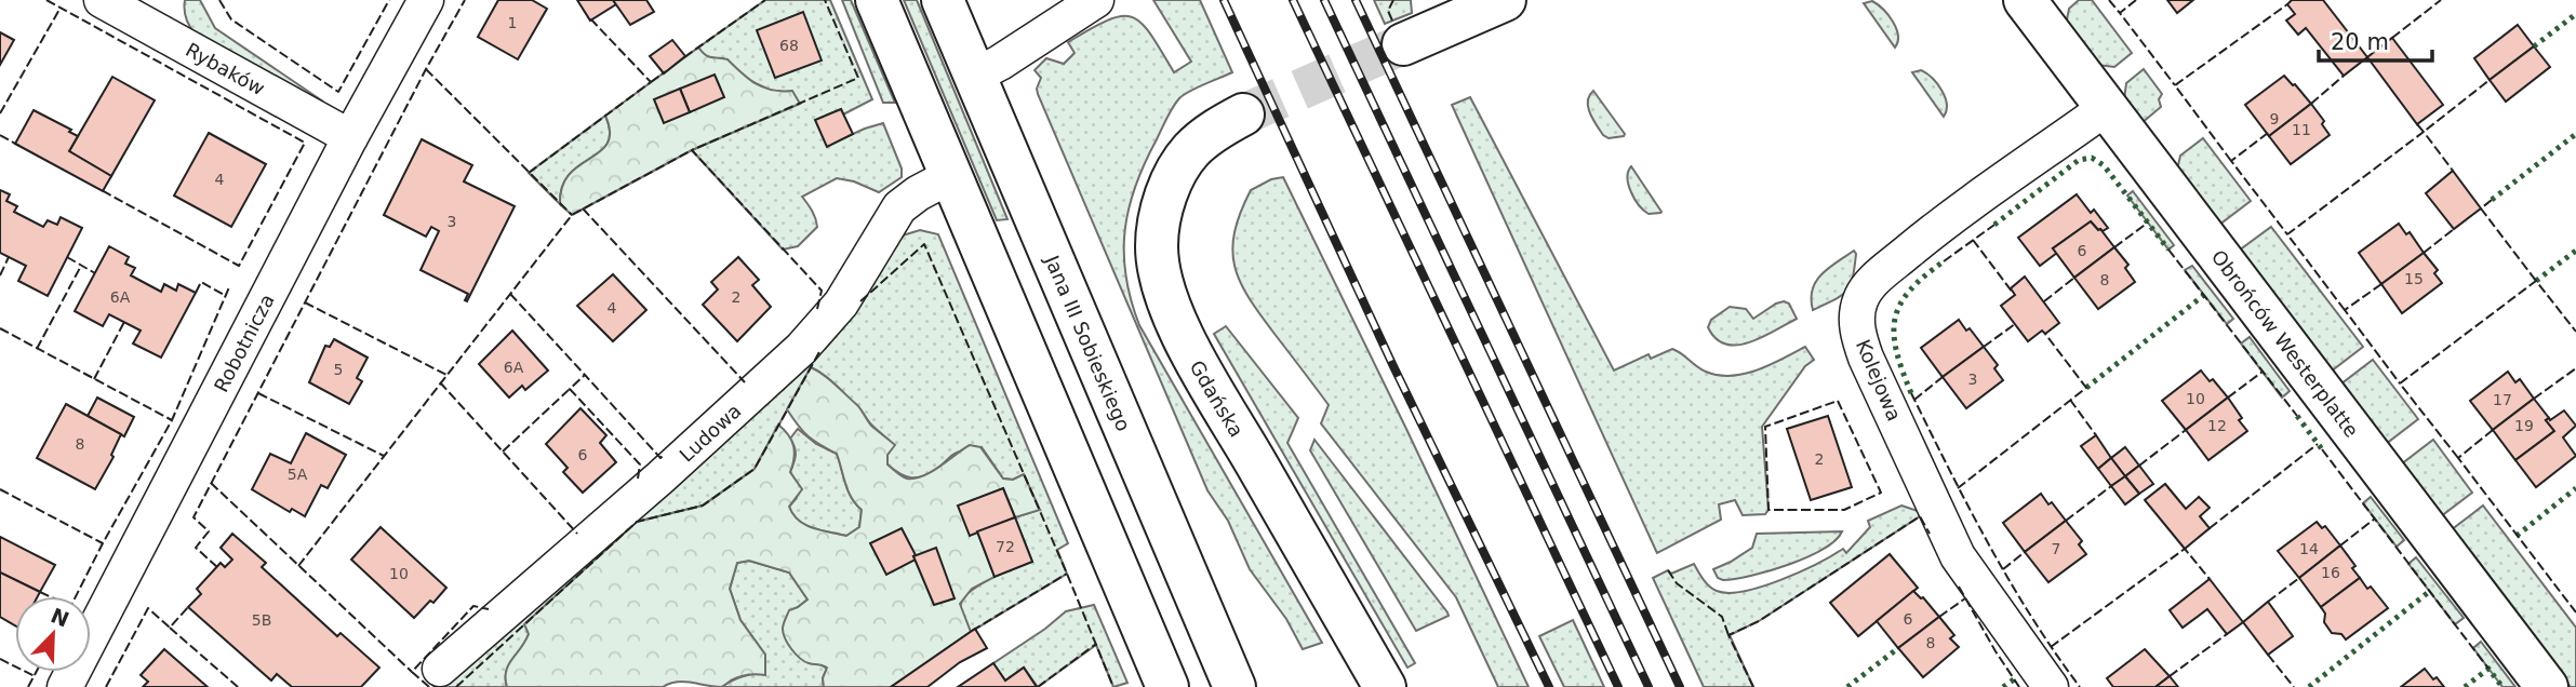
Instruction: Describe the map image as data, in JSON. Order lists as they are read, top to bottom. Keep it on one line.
{"streets":{"main road":["Jana III Sobieskiego","Obrońców Westerplatte","Gdańska"],"street":["Rybaków","Robotnicza","Kolejowa","Ludowa"]},"crossings":[["Rybaków","Robotnicza"],["Obrońców Westerplatte","Kolejowa"]],"house_numbers":["1","68","9","11","4","3","6","15","8","6A","2","4","6A","5","3","10","17","12","19","8","6","2","5A","72","7","14","16","10","6","5B","8"],"scale_bar":"20 m","north":"top right"}
